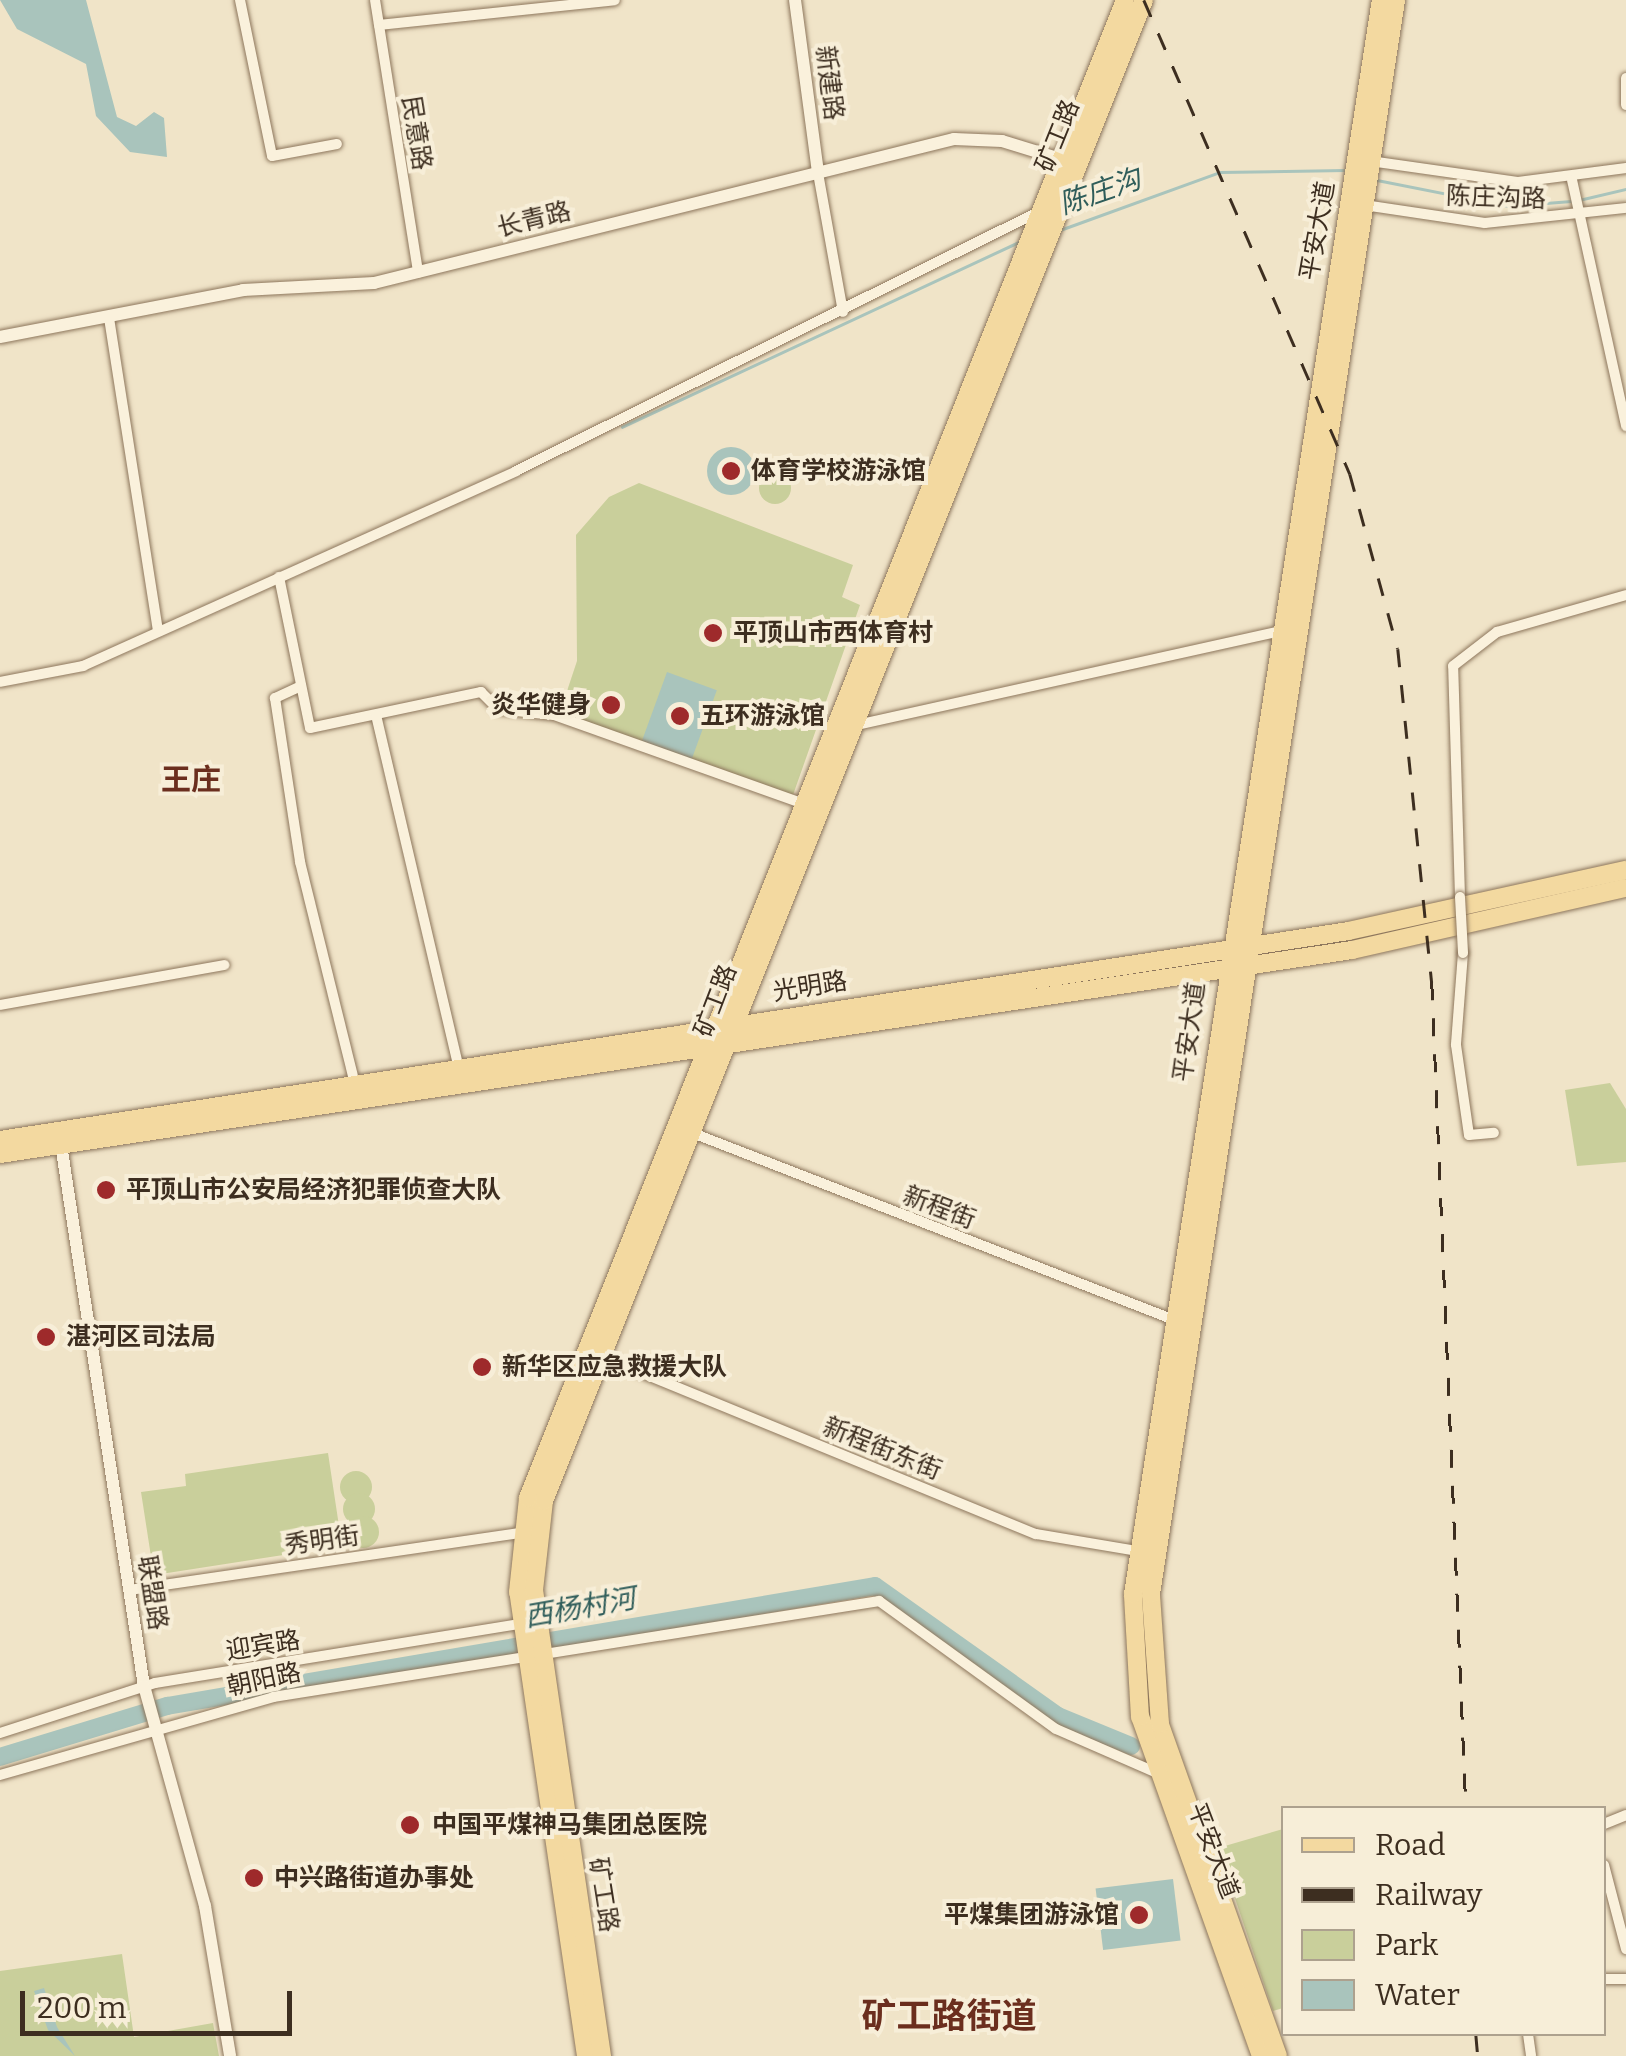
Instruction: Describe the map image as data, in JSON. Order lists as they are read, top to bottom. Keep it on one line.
{"streets":{"main road":["矿工路","平安大道","光明路"],"street":["新建路","民意路","陈庄沟路","长青路","新程街","新程街东街","秀明街","联盟路","迎宾路","朝阳路"]},"crossings":[["新建路","长青路"],["民意路","长青路"],["矿工路","长青路"],["矿工路","光明路"],["矿工路","新程街"],["矿工路","新程街东街"],["矿工路","秀明街"],["矿工路","迎宾路"],["矿工路","朝阳路"],["陈庄沟路","平安大道"],["平安大道","光明路"],["平安大道","新程街"],["平安大道","新程街东街"],["平安大道","朝阳路"],["光明路","联盟路"],["秀明街","联盟路"],["联盟路","迎宾路"],["联盟路","朝阳路"]],"districts":["王庄","矿工路街道"],"water":["陈庄沟","西杨村河"],"places":["体育学校游泳馆","平顶山市西体育村","炎华健身","五环游泳馆","平顶山市公安局经济犯罪侦查大队","湛河区司法局","新华区应急救援大队","中国平煤神马集团总医院","中兴路街道办事处","平煤集团游泳馆"],"legend":["Road","Railway","Park","Water"],"scale_bar":"200 m"}
